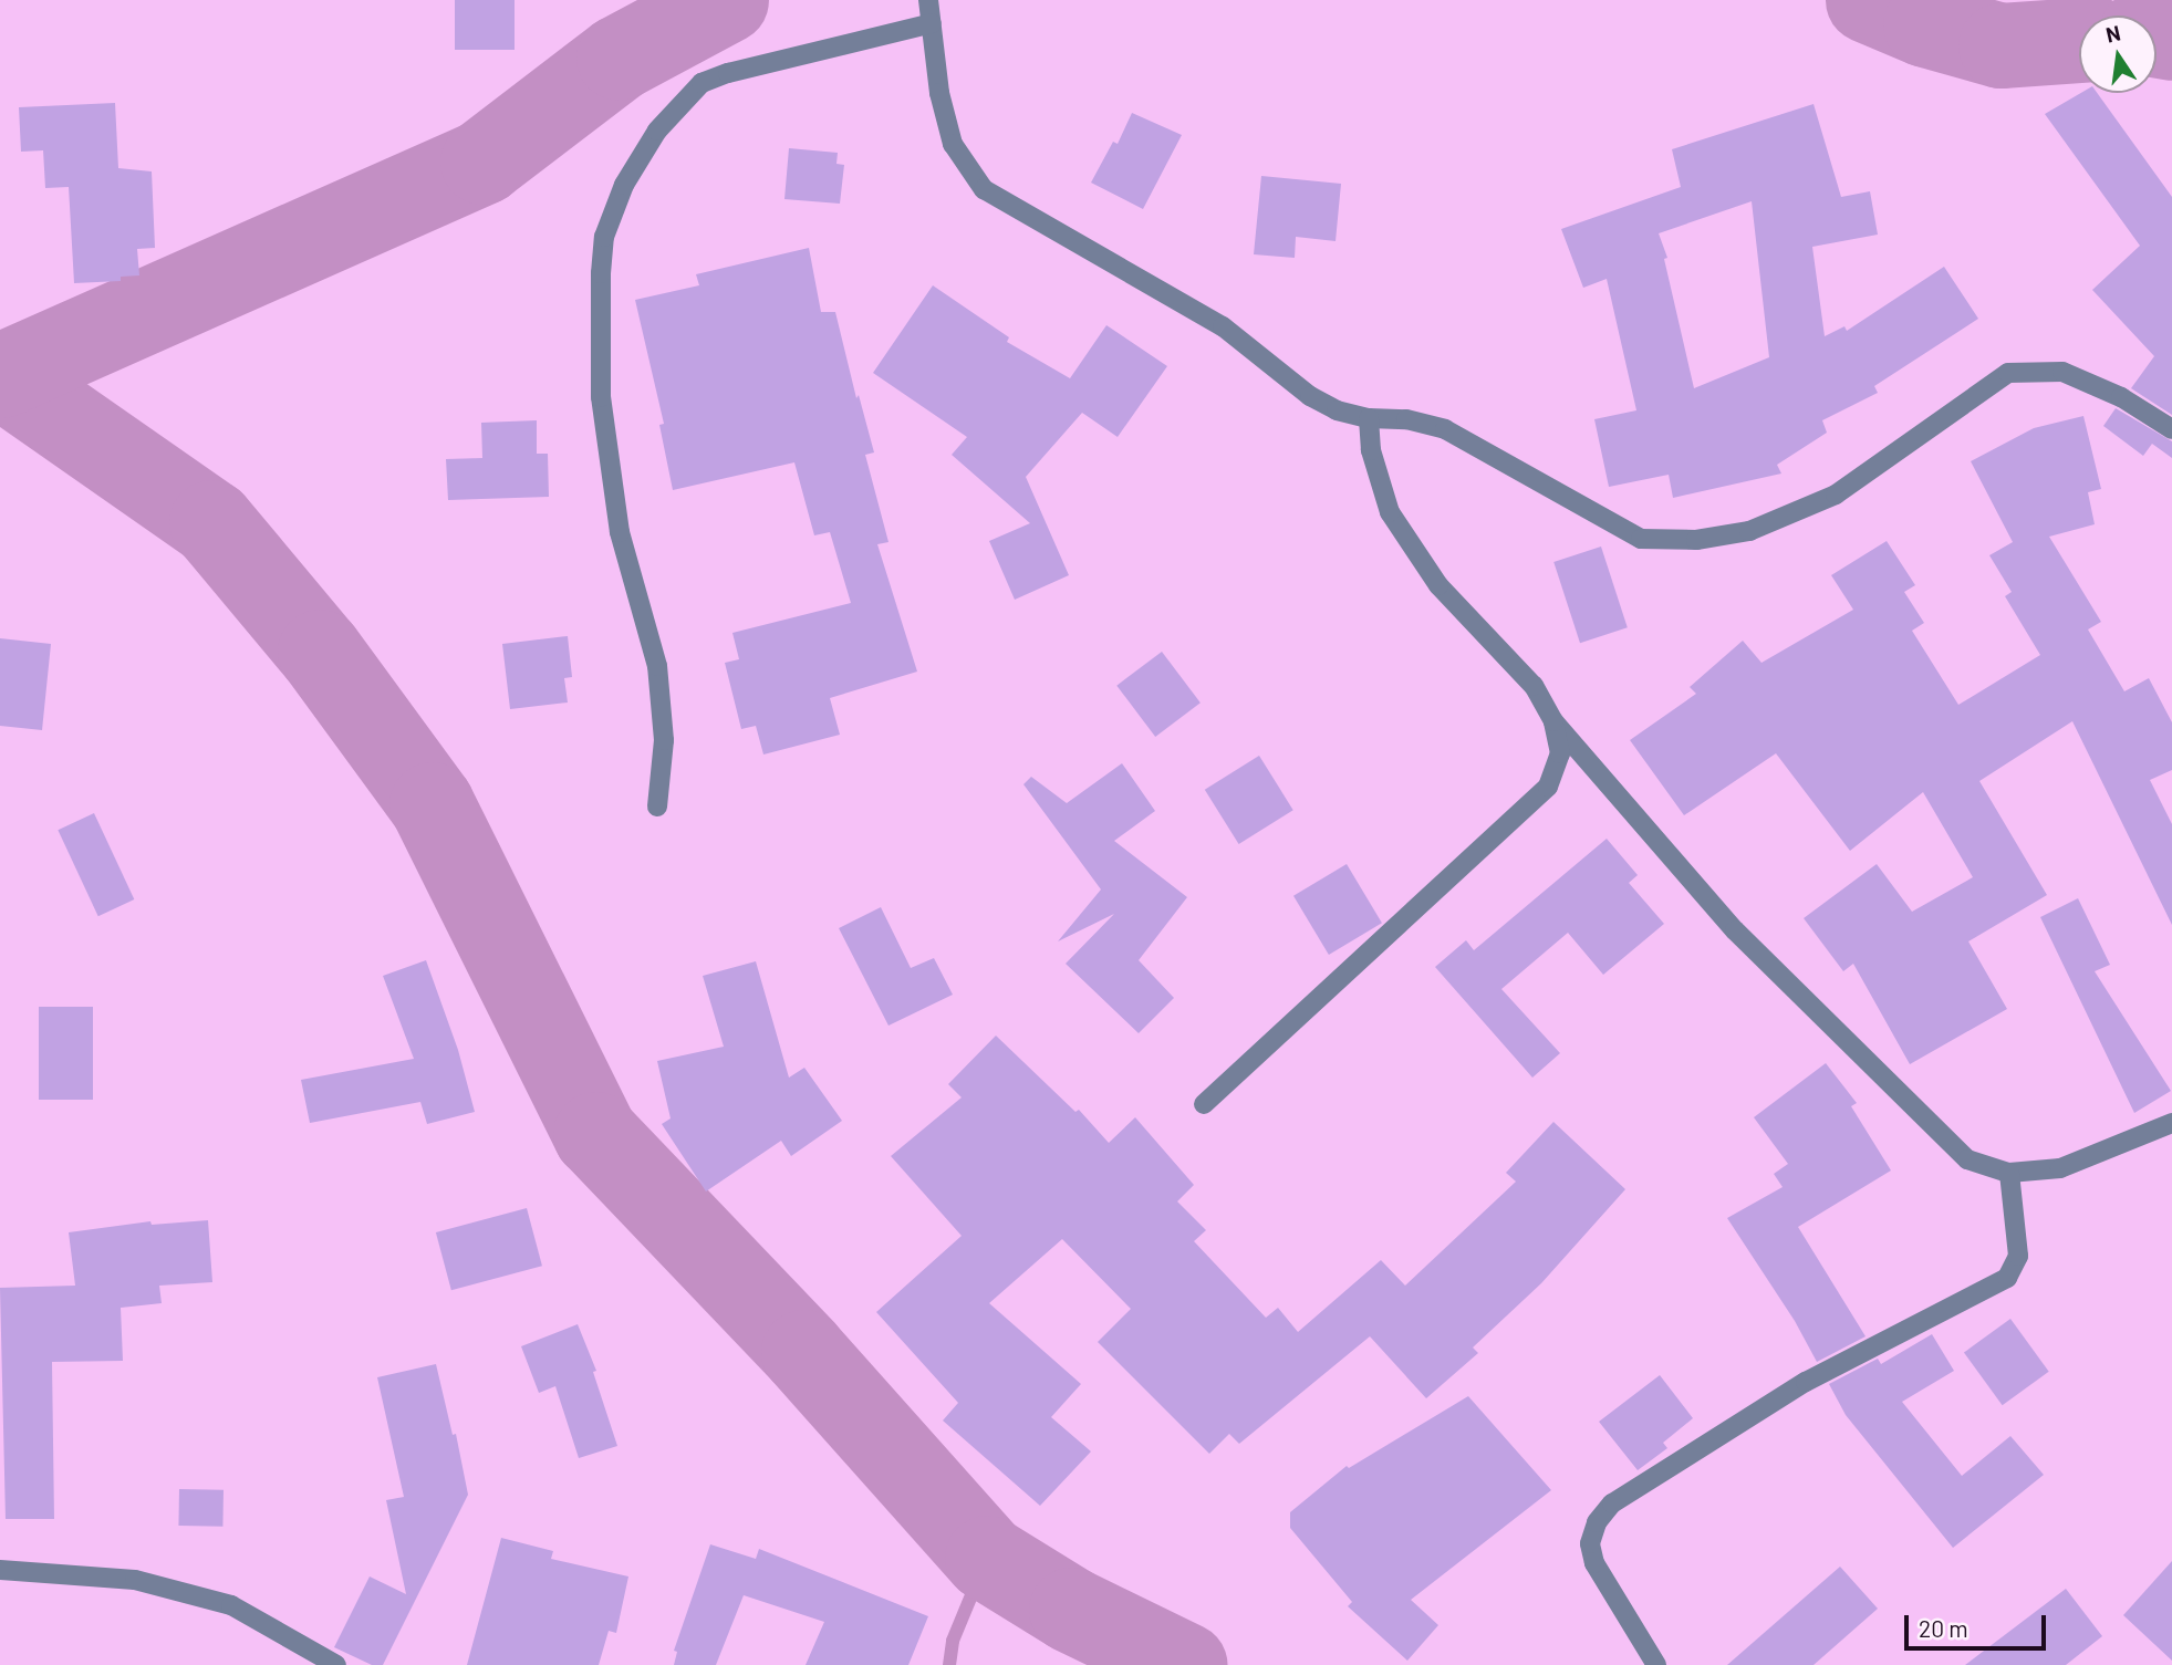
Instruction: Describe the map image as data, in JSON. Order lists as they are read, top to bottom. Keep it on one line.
{"scale_bar":"20 m","north":"top"}
